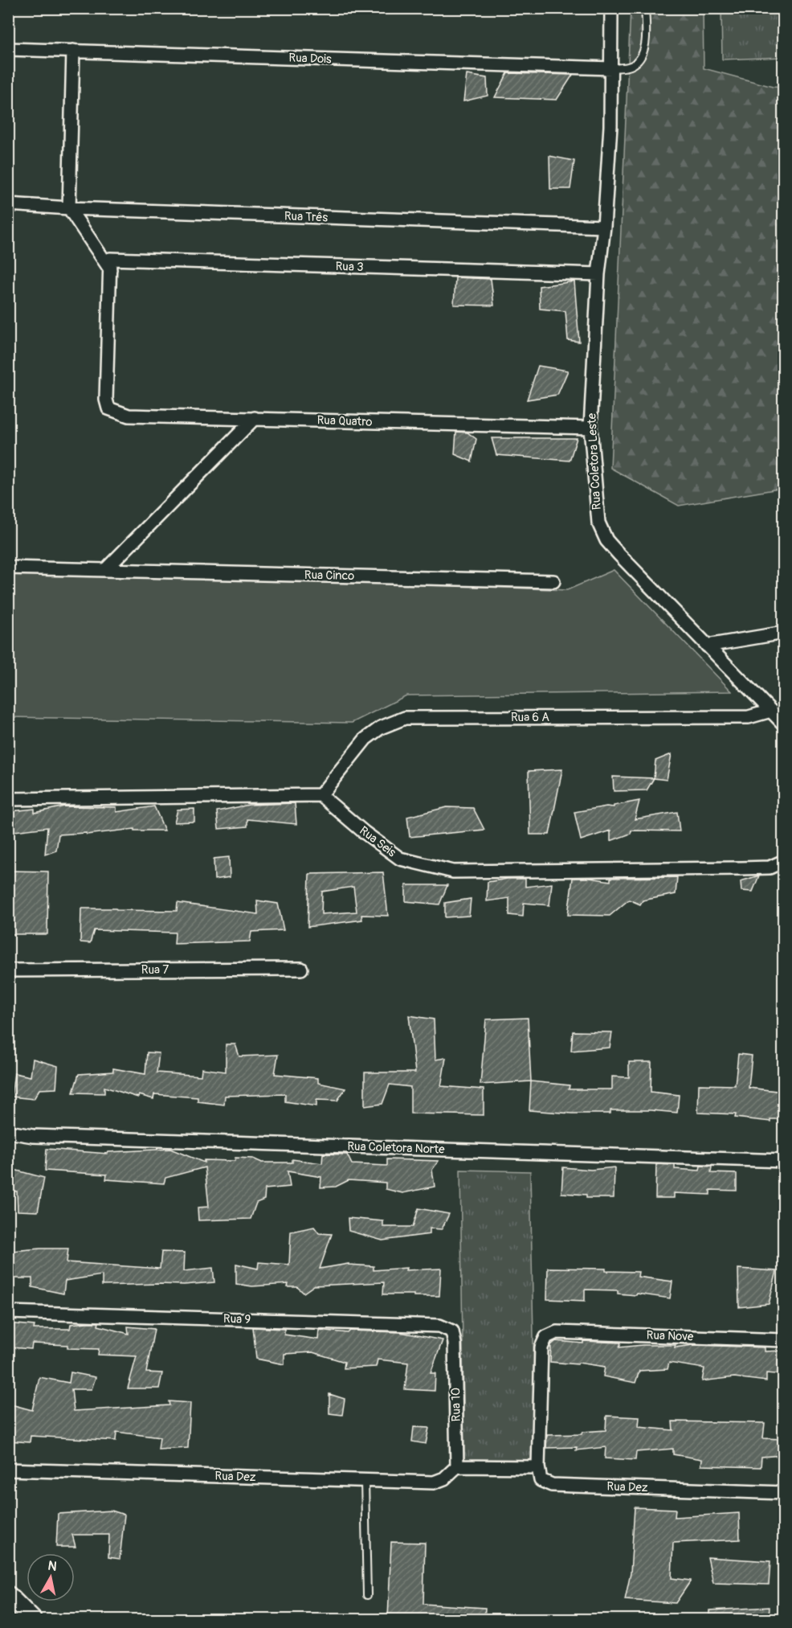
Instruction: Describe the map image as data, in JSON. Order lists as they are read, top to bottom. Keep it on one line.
{"streets":{"street":["Rua Dois","Rua Três","Rua 3","Rua Quatro","Rua Coletora Leste","Rua Cinco","Rua 6 A","Rua Seis","Rua 7","Rua Coletora Norte","Rua 9","Rua Nove","Rua 10","Rua Dez"]},"crossings":[["Rua Dois","Rua Coletora Leste"],["Rua Três","Rua Coletora Leste"],["Rua 3","Rua Quatro"],["Rua 3","Rua Coletora Leste"],["Rua Quatro","Rua Coletora Leste"],["Rua Coletora Leste","Rua 6 A"],["Rua 6 A","Rua Seis"],["Rua 9","Rua 10"],["Rua Nove","Rua Dez"],["Rua 10","Rua Dez"]],"north":"top"}
